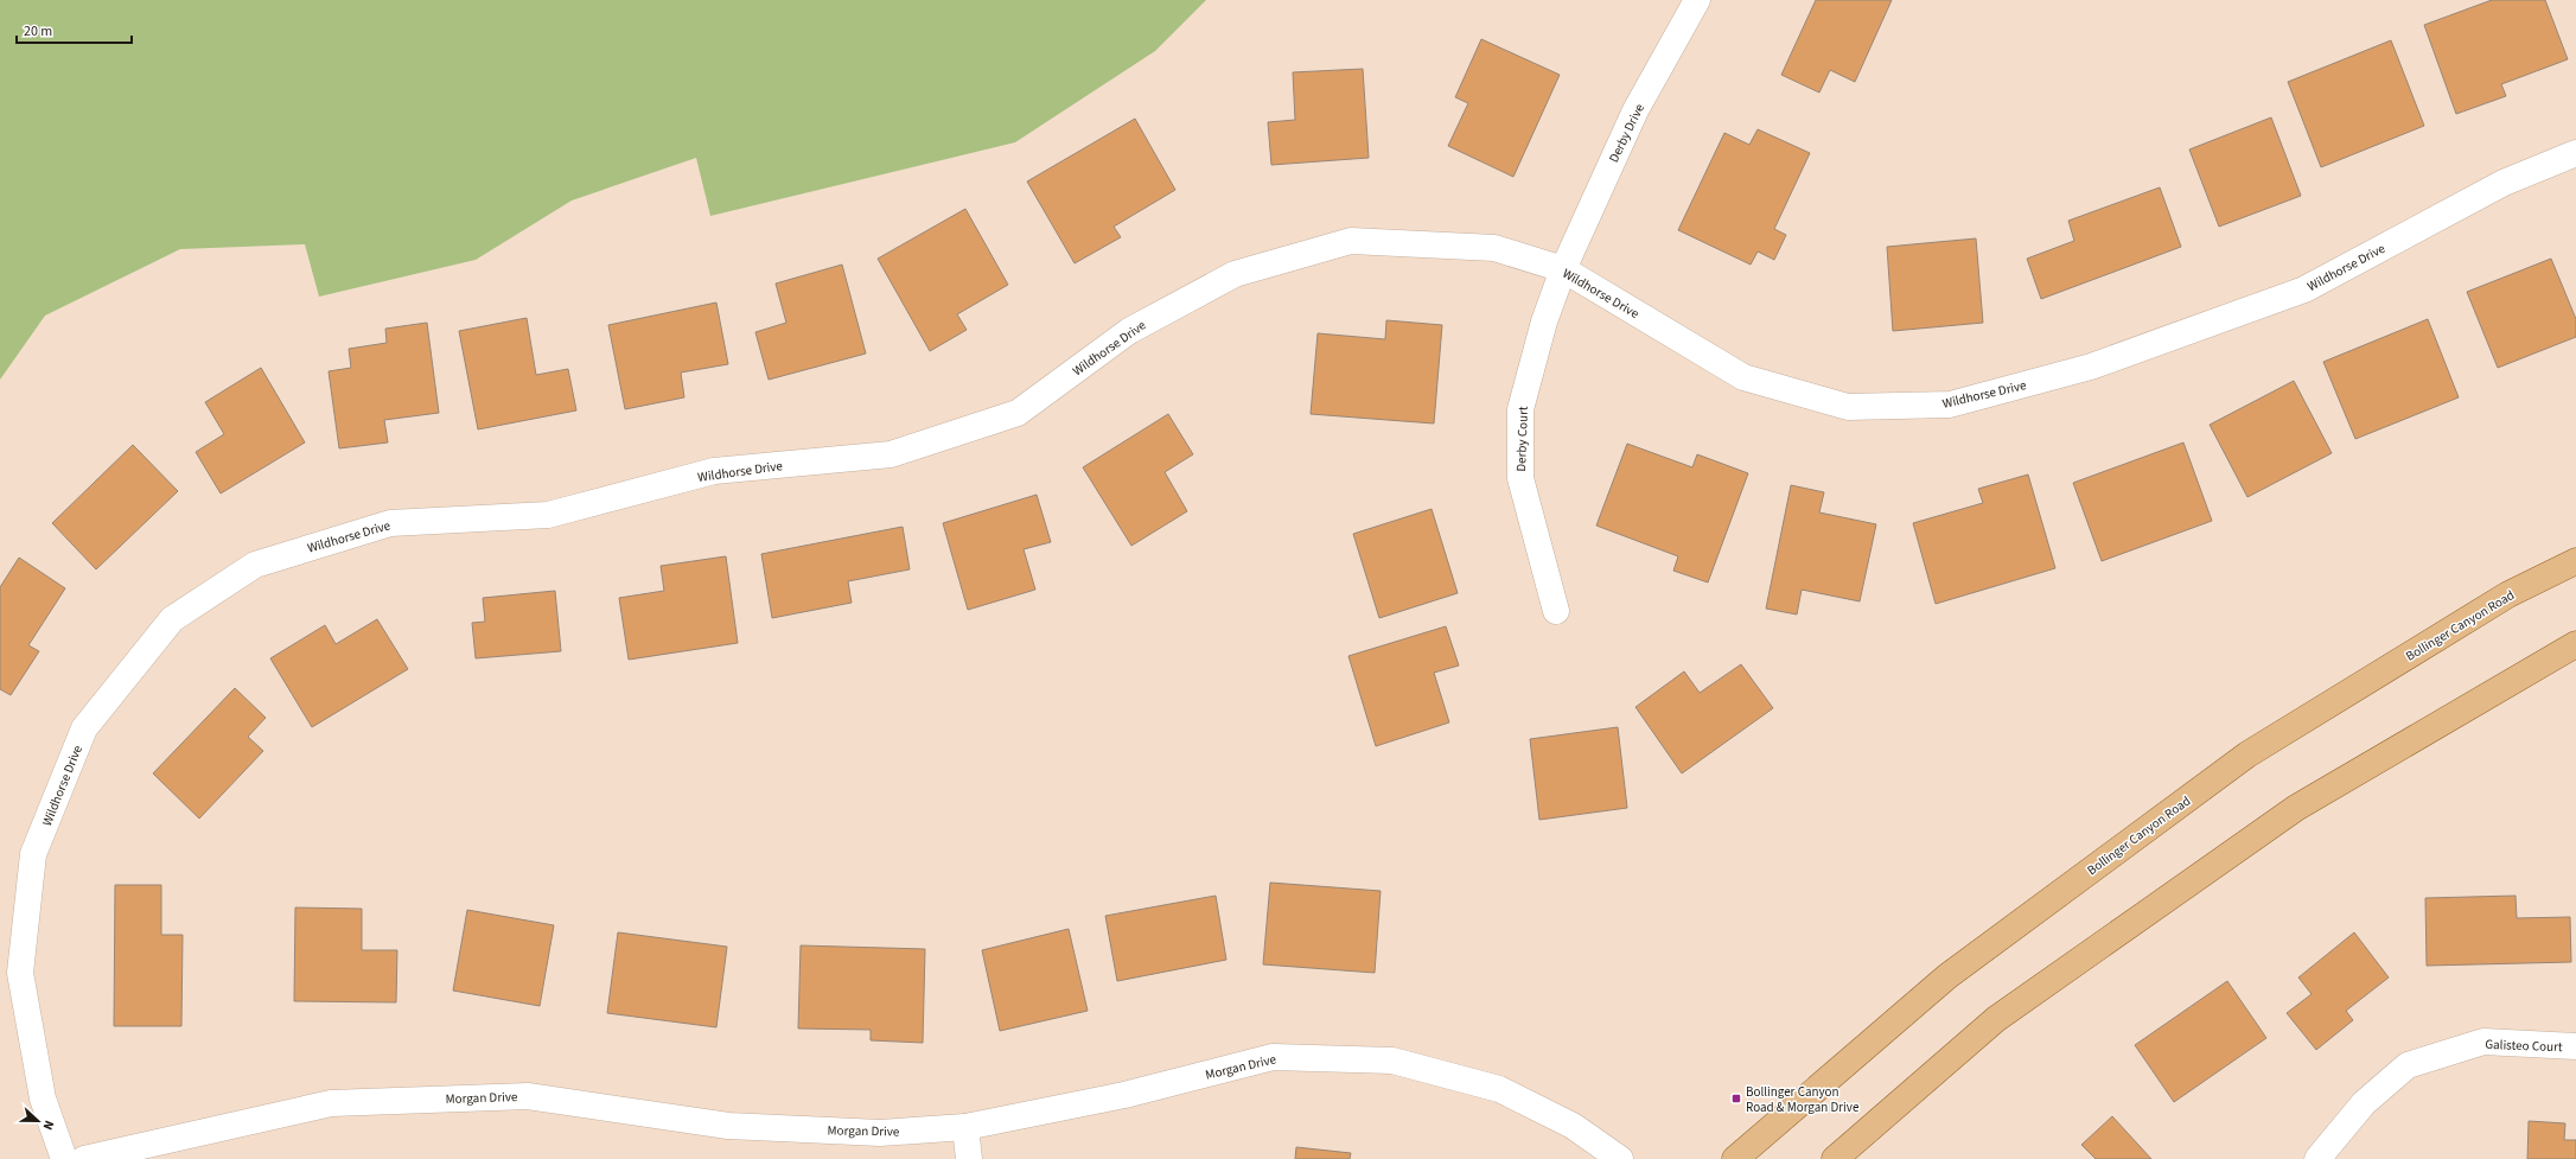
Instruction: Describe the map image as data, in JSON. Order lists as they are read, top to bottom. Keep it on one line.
{"streets":{"main road":["Bollinger Canyon Road"],"street":["Derby Drive","Wildhorse Drive","Derby Court","Galisteo Court","Morgan Drive"]},"crossings":[["Derby Drive","Wildhorse Drive"],["Derby Drive","Derby Court"],["Wildhorse Drive","Derby Court"]],"places":{"transit":["Bollinger Canyon Road & Morgan Drive"]},"scale_bar":"20 m","north":"right"}
